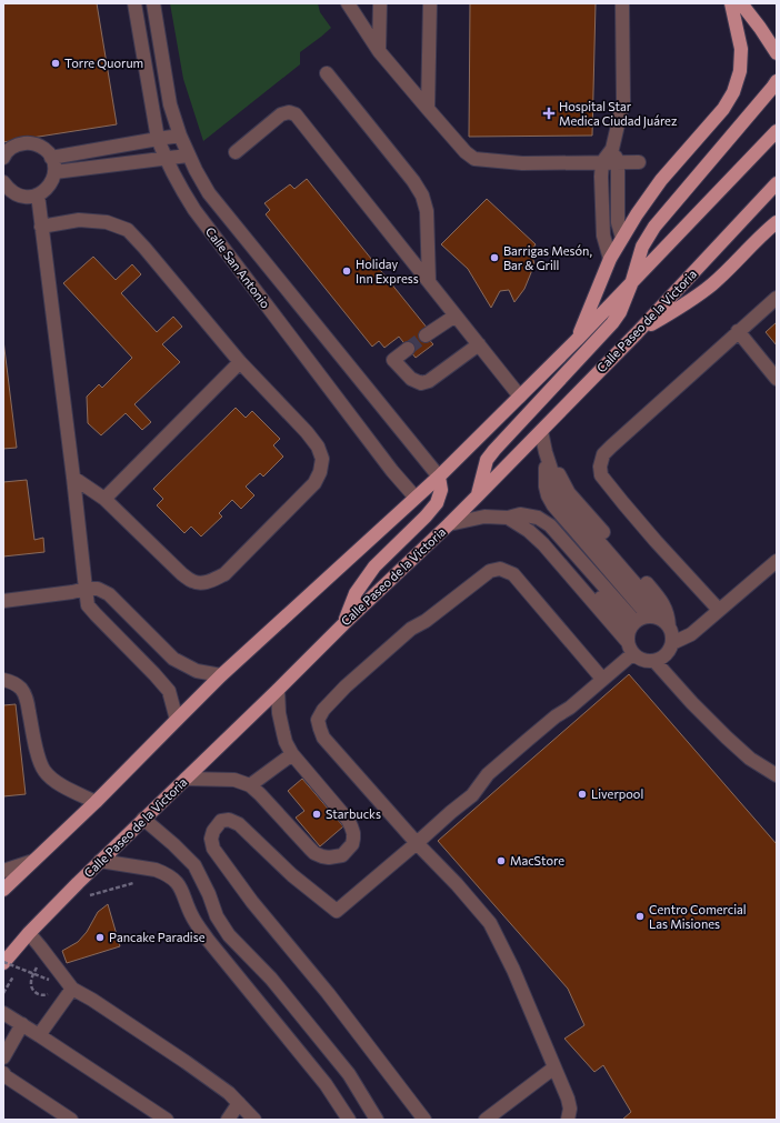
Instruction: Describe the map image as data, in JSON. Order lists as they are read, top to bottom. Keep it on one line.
{"streets":{"main road":["Calle Paseo de la Victoria"],"street":["Calle San Antonio"]},"places":{"other":["Torre Quorum","Barrigas Mesón, Bar & Grill","Holiday Inn Express","Liverpool","Starbucks","MacStore","Centro Comercial Las Misiones","Pancake Paradise"],"health":["Hospital Star Medica Ciudad Juárez"]}}
